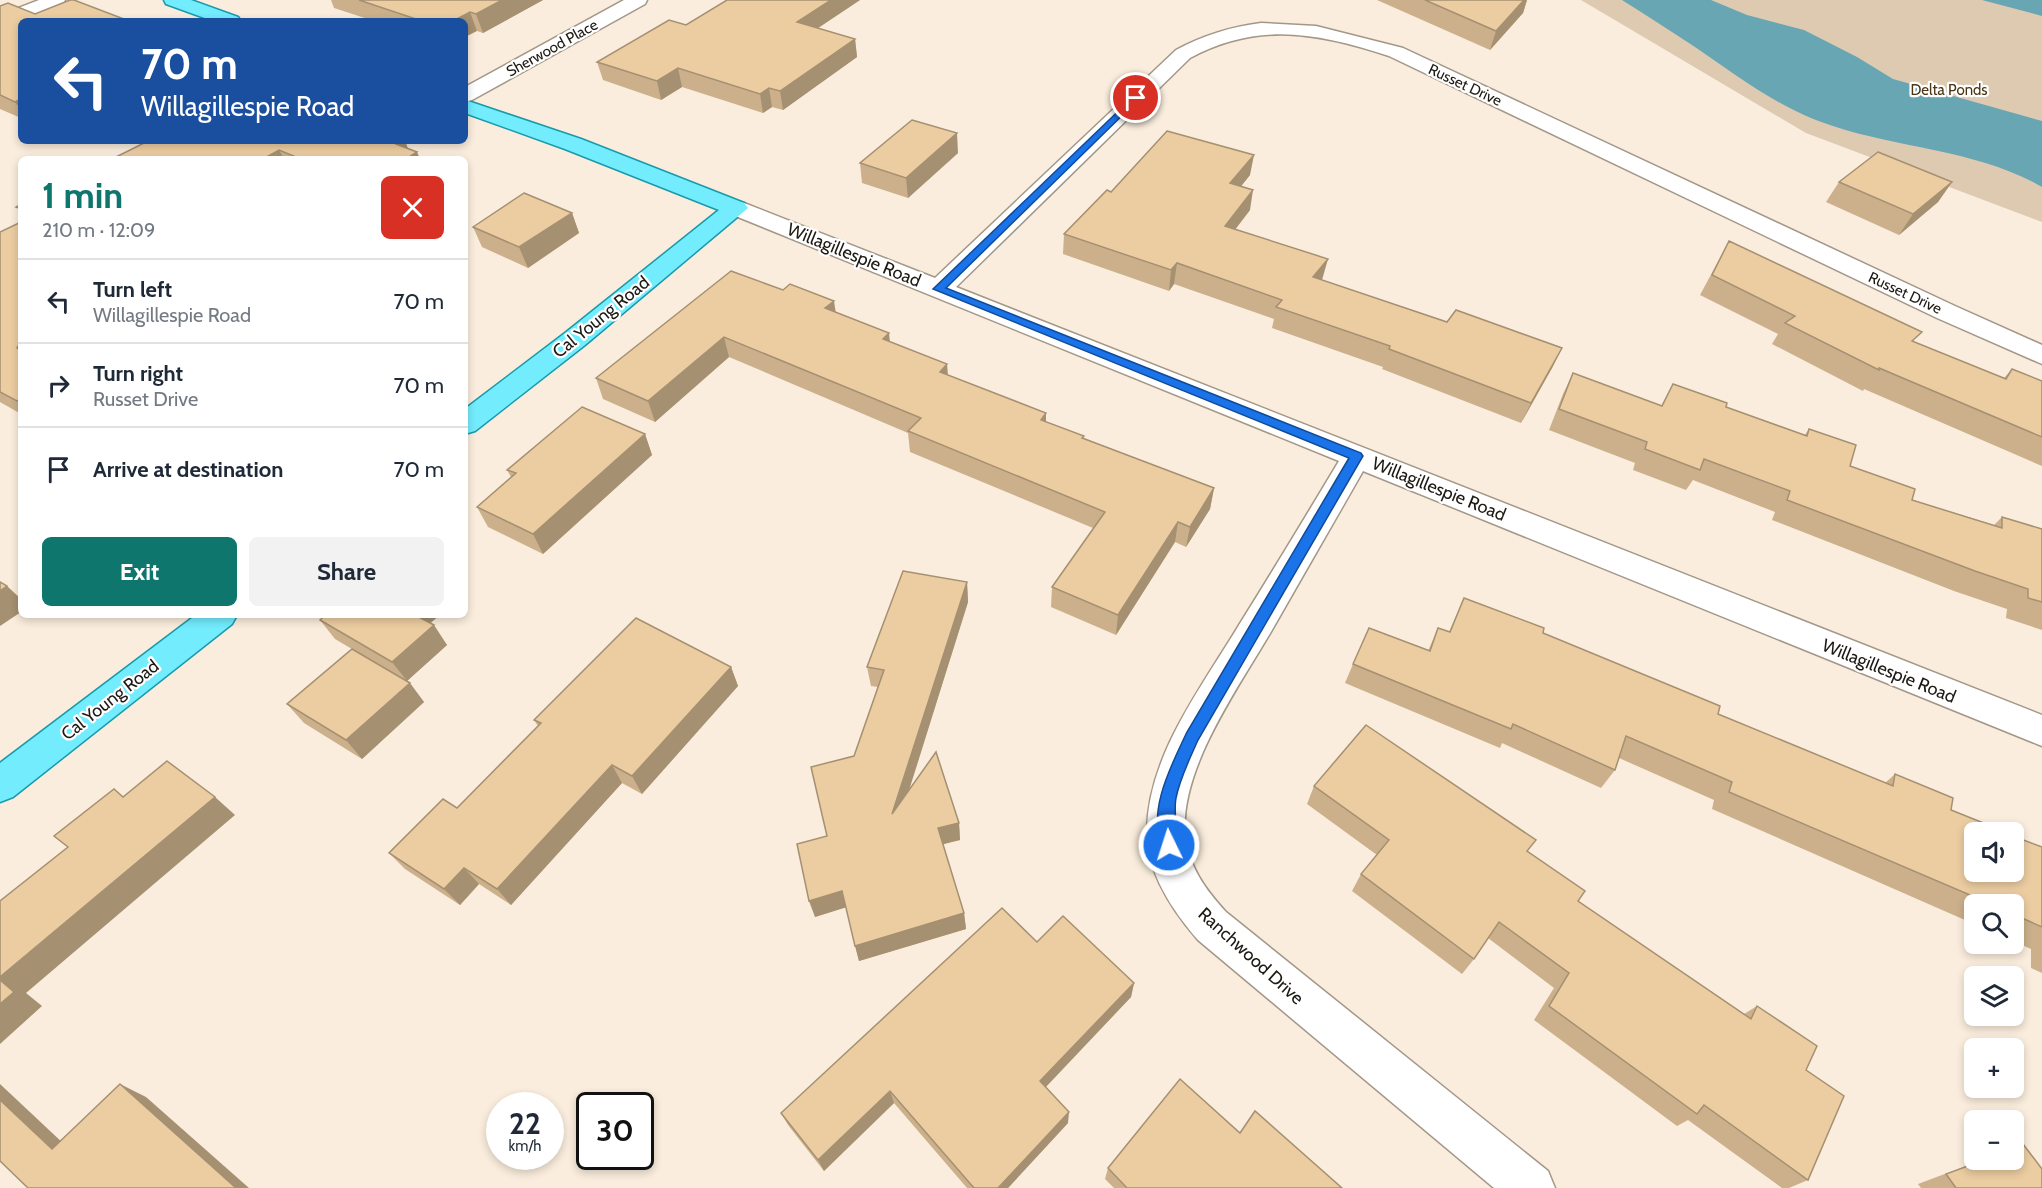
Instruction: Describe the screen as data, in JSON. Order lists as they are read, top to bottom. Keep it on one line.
{"streets":{"main road":["Willagillespie Road","Cal Young Road"],"street":["Sherwood Place","Russet Drive","Ranchwood Drive"]},"crossings":[["Russet Drive","Willagillespie Road"],["Willagillespie Road","Cal Young Road"],["Willagillespie Road","Ranchwood Drive"]],"parks":["Delta Ponds"],"page":{"turn":["70 m","Willagillespie Road"],"heading":["1 min","210 m · 12:09"],"list":[{"name":"Turn left","note":"Willagillespie Road","value":"70 m"},{"name":"Turn right","note":"Russet Drive","value":"70 m"},{"name":"Arrive at destination","value":"70 m"}],"buttons":["Exit","Share"],"map_buttons":["+","−"],"speed":"22 km/h","limit":"30"}}
